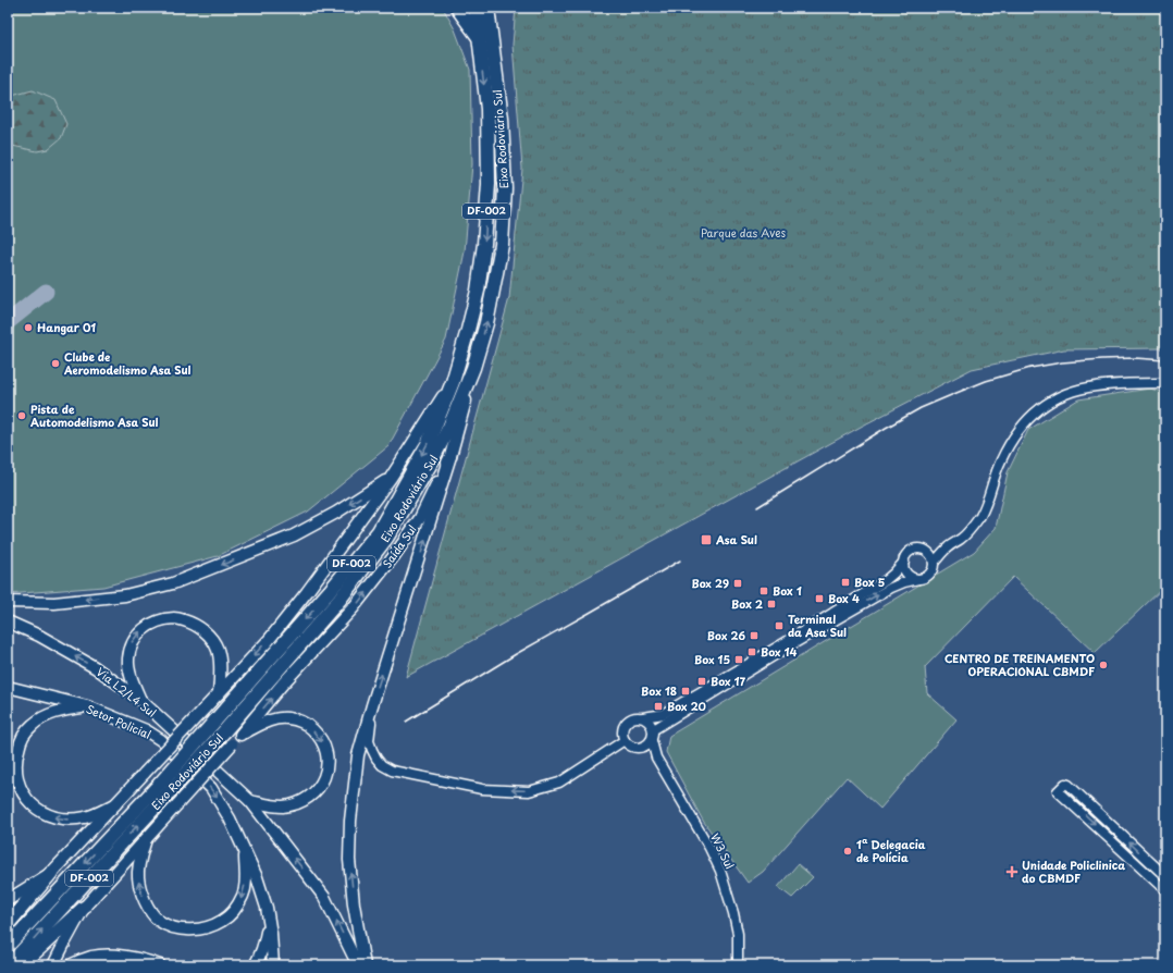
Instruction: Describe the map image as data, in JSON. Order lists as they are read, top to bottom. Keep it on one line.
{"streets":{"highway":["Eixo Rodoviário Sul","DF-002"],"main road":["Saída Sul","Via L2/L4 Sul","Setor Policial"],"street":["W3 Sul"]},"crossings":[["Eixo Rodoviário Sul","Saída Sul"]],"one_way":["Via L2/L4 Sul","Setor Policial"],"parks":["Parque das Aves"],"places":{"other":["Hangar 01","Clube de Aeromodelismo Asa Sul","Pista de Automodelismo Asa Sul","CENTRO DE TREINAMENTO OPERACIONAL CBMDF","1ª Delegacia de Polícia"],"transit":["Asa Sul","Box 5","Box 29","Box 1","Box 4","Box 2","Terminal da Asa Sul","Box 26","Box 14","Box 15","Box 17","Box 18","Box 20"],"health":["Unidade Policlinica do CBMDF"]}}
